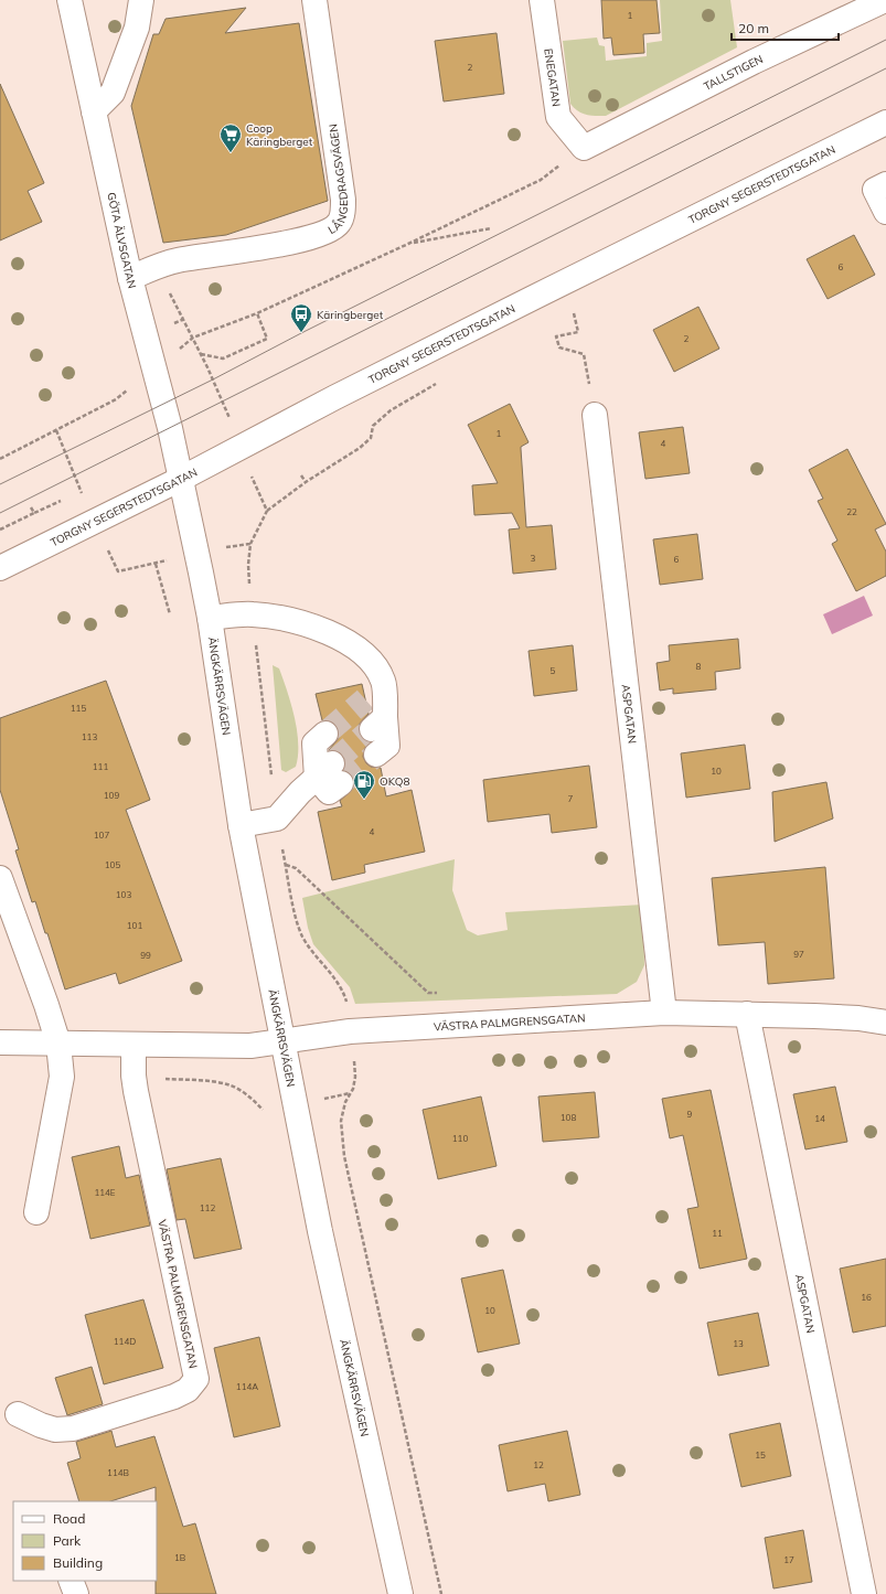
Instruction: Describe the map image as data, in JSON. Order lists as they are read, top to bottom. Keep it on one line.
{"streets":{"street":["TALLSTIGEN","ENEGATAN","LÅNGEDRAGSVÄGEN","TORGNY SEGERSTEDTSGATAN","GÖTA ÄLVSGATAN","ÄNGKÄRRSVÄGEN","ASPGATAN","VÄSTRA PALMGRENSGATAN"]},"crossings":[["TALLSTIGEN","ENEGATAN"],["LÅNGEDRAGSVÄGEN","GÖTA ÄLVSGATAN"],["TORGNY SEGERSTEDTSGATAN","GÖTA ÄLVSGATAN"],["TORGNY SEGERSTEDTSGATAN","ÄNGKÄRRSVÄGEN"],["GÖTA ÄLVSGATAN","ÄNGKÄRRSVÄGEN"],["ÄNGKÄRRSVÄGEN","VÄSTRA PALMGRENSGATAN"],["ASPGATAN","VÄSTRA PALMGRENSGATAN"]],"places":{"supermarket":["Coop Käringberget"],"bus stop":["Käringberget"],"fuel station":["OKQ8"]},"house_numbers":["1","2","6","2","1","4","22","3","6","8","5","115","113","111","10","109","7","4","107","105","103","101","97","99","9","108","14","110","114E","112","11","16","10","114D","13","114A","15","12","114B","1B","17"],"legend":["Road","Park","Building"],"scale_bar":"20 m"}
